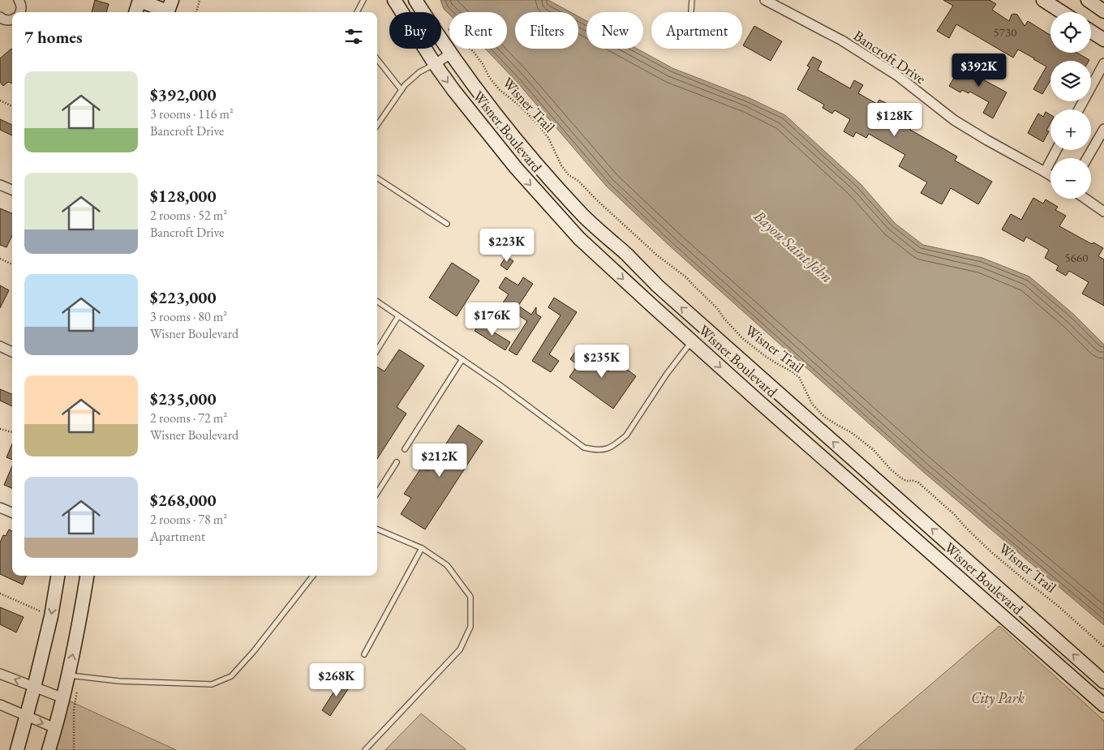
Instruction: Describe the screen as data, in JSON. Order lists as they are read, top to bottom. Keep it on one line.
{"streets":{"street":["Bancroft Drive","Wisner Boulevard"],"path":["Wisner Trail"]},"water":["Bayou Saint John"],"parks":["City Park"],"house_numbers":["5730","5660"],"page":{"map_buttons":["+","−"],"chip":["Buy","Rent","Filters","New","Apartment"],"heading":"7 homes","price":["$392K","$128K","$223K","$176K","$235K","$212K","$268K"],"list":[{"name":"$392,000","note":"3 rooms · 116 m² · Bancroft Drive"},{"name":"$128,000","note":"2 rooms · 52 m² · Bancroft Drive"},{"name":"$223,000","note":"3 rooms · 80 m² · Wisner Boulevard"},{"name":"$235,000","note":"2 rooms · 72 m² · Wisner Boulevard"},{"name":"$268,000","note":"2 rooms · 78 m² · Apartment"}]}}
